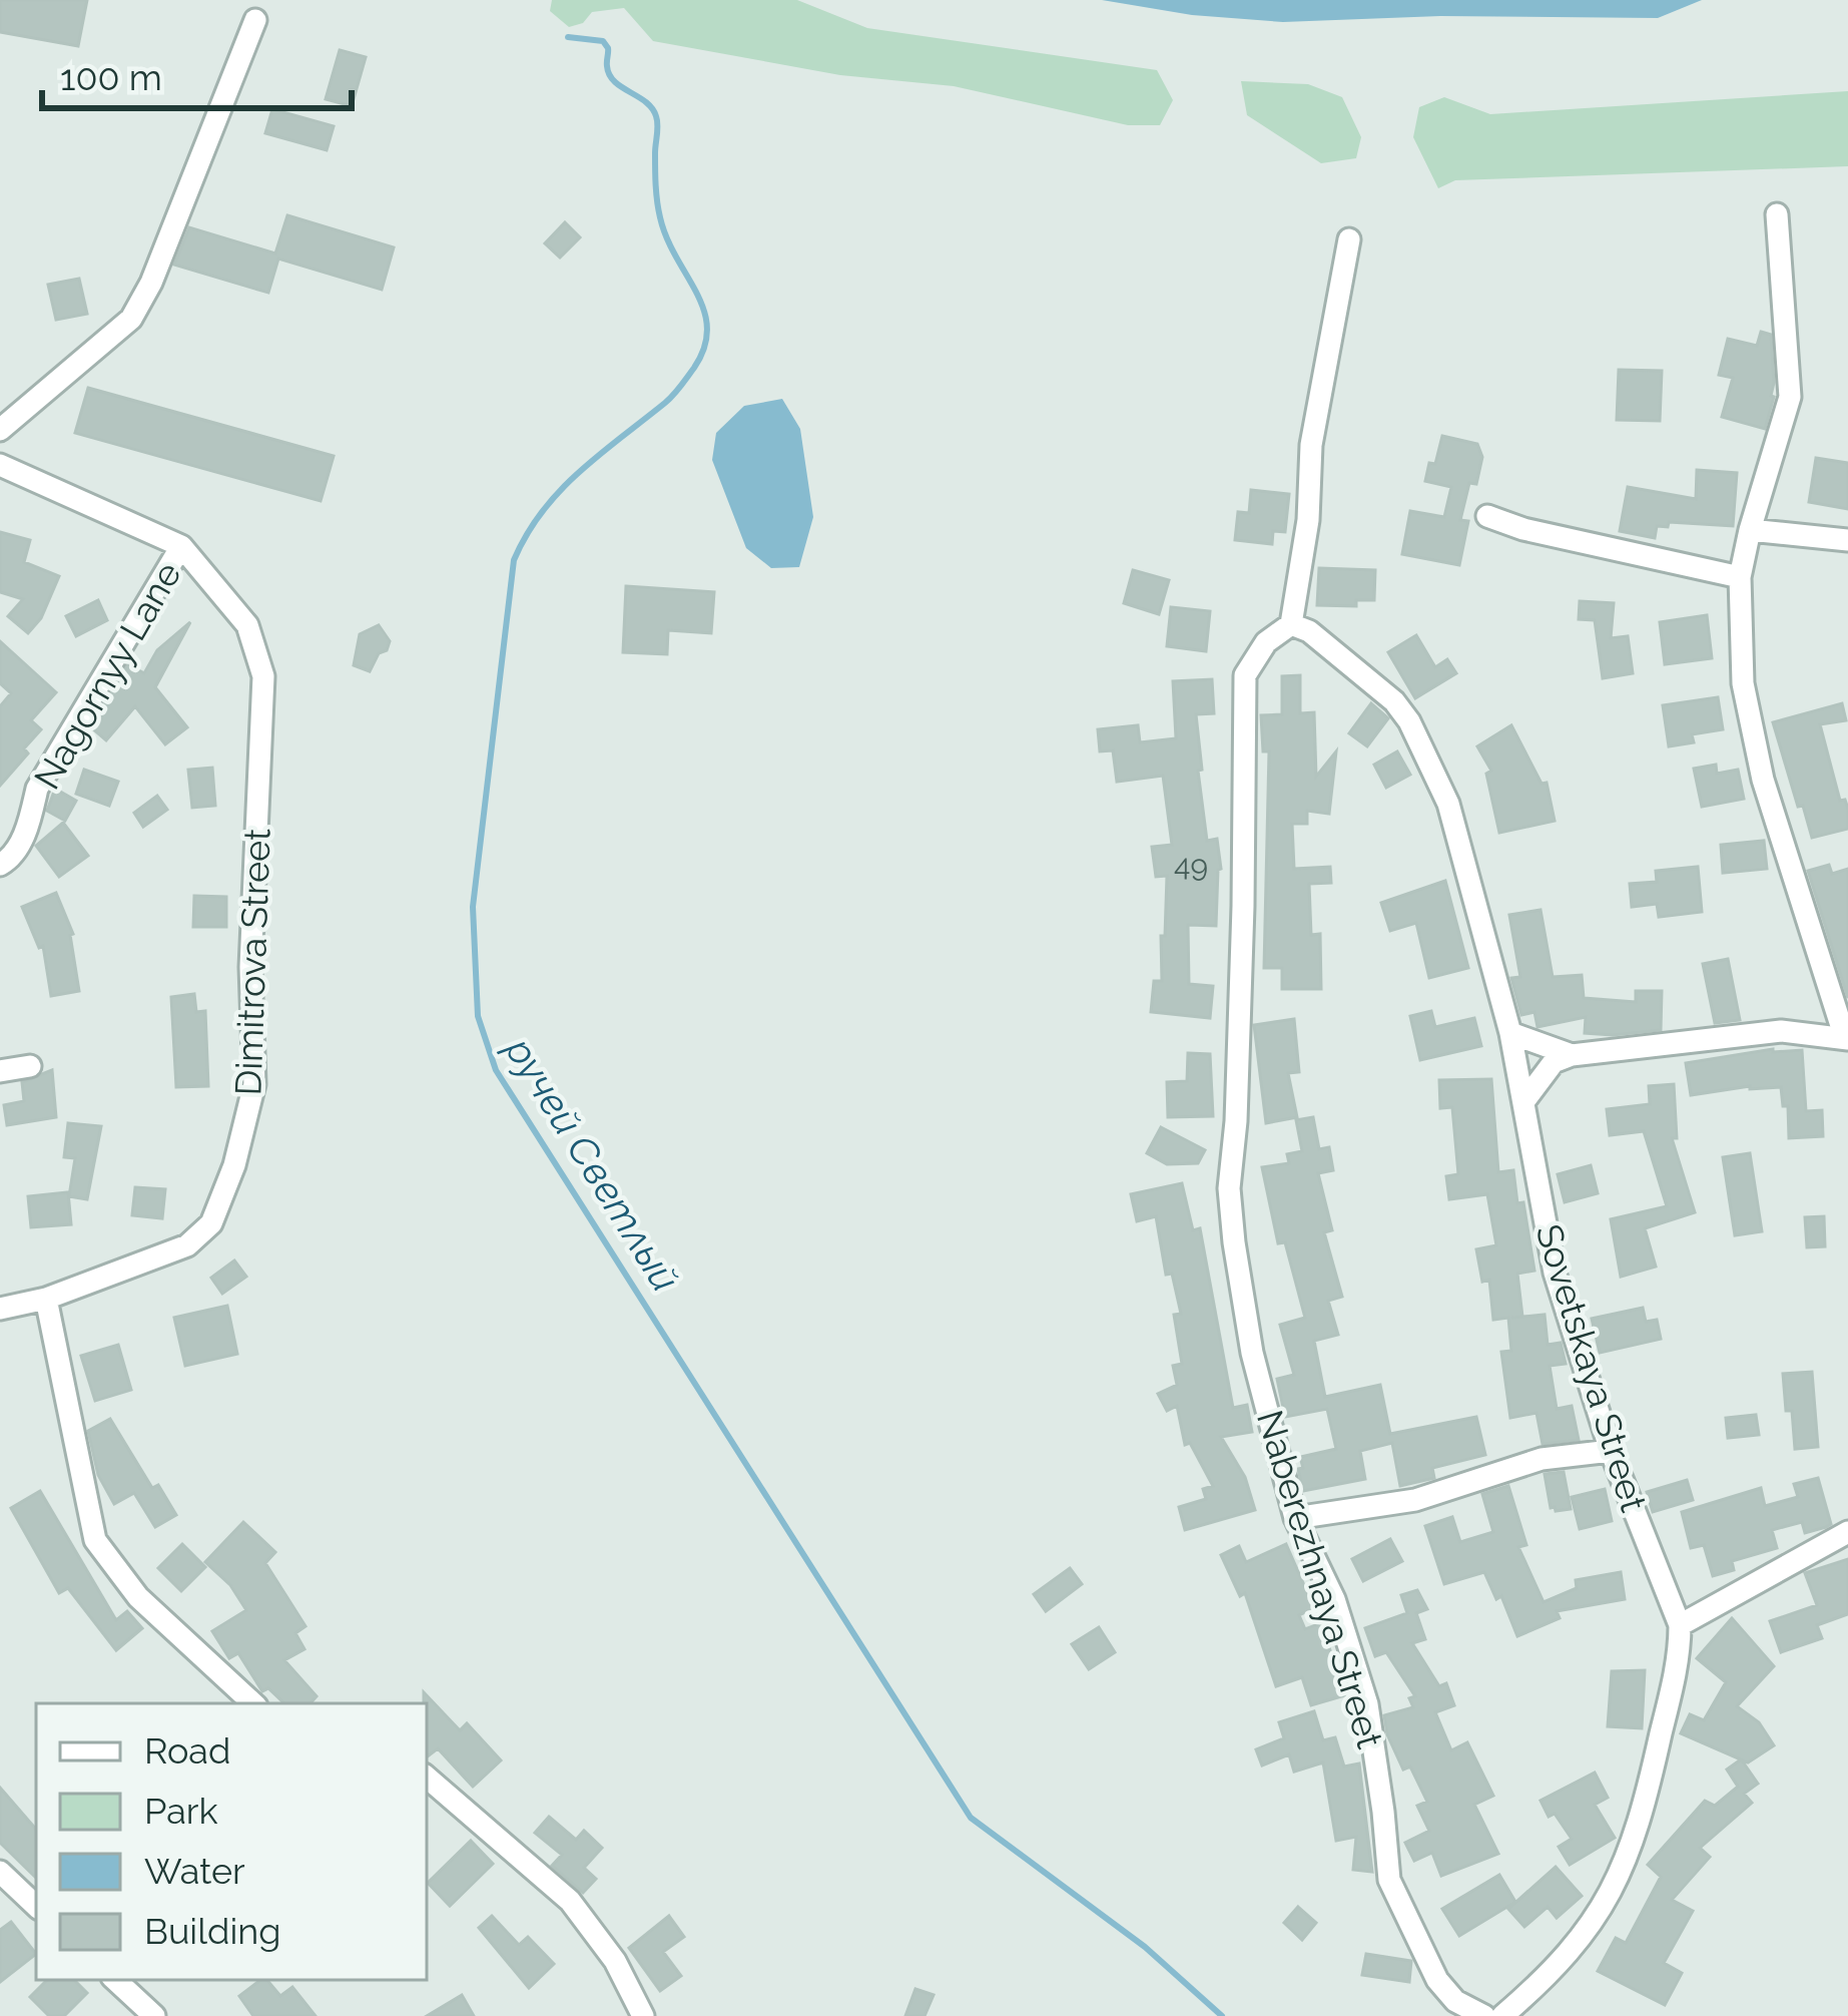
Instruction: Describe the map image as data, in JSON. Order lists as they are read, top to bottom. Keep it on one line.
{"streets":{"street":["Nagornyy Lane","Dimitrova Street","Sovetskaya Street","Naberezhnaya Street"]},"crossings":[["Nagornyy Lane","Dimitrova Street"],["Sovetskaya Street","Naberezhnaya Street"]],"water":["ручей Светлый"],"house_numbers":["49"],"legend":["Road","Park","Water","Building"],"scale_bar":"100 m"}
